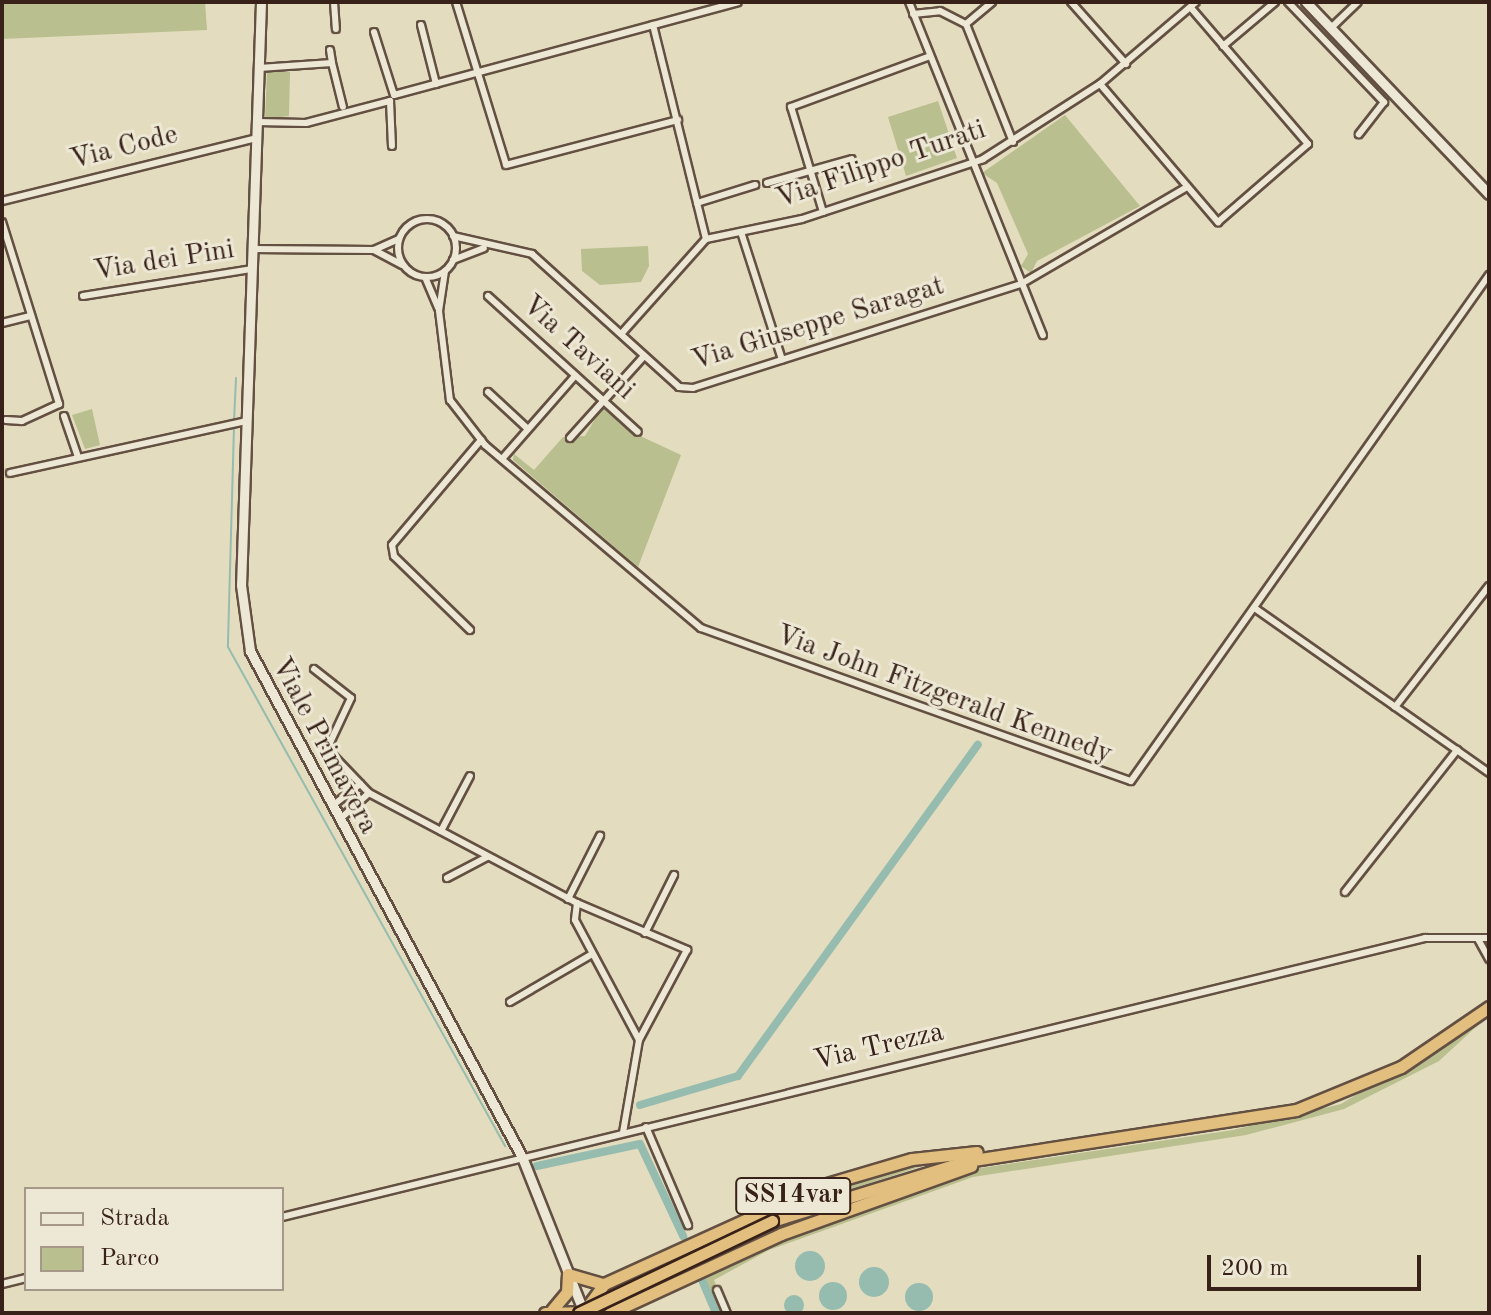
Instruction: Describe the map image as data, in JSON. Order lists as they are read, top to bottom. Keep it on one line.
{"streets":{"highway":["SS14var"],"main road":["Viale Primavera"],"street":["Via Code","Via Filippo Turati","Via dei Pini","Via Giuseppe Saragat","Via Taviani","Via John Fitzgerald Kennedy","Via Trezza"]},"crossings":[["Via Code","Viale Primavera"],["Via dei Pini","Viale Primavera"],["Via Giuseppe Saragat","Via John Fitzgerald Kennedy"],["Viale Primavera","Via Trezza"],["Viale Primavera","SS14var"]],"legend":["Strada","Parco"],"scale_bar":"200 m"}
